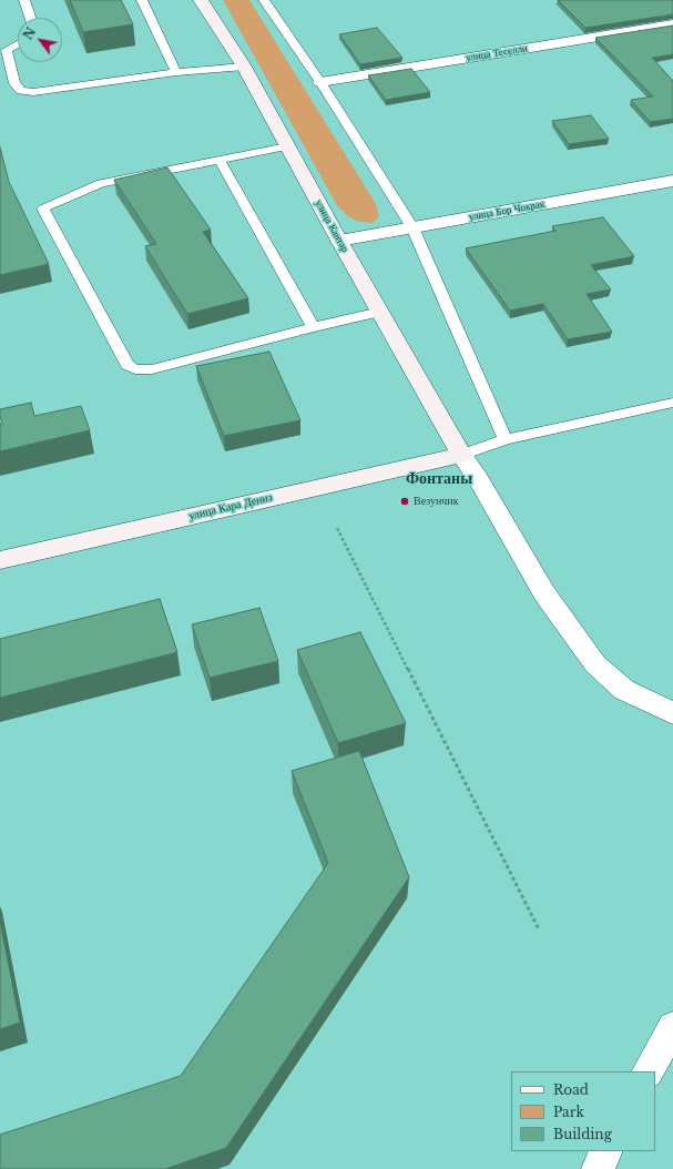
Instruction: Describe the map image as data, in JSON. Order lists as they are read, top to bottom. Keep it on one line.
{"streets":{"main road":["улица Кантар","улица Кара Дениз"],"street":["улица Теселли","улица Бор Чокрак"]},"crossings":[["улица Бор Чокрак","улица Кантар"],["улица Кантар","улица Кара Дениз"]],"districts":["Фонтаны"],"places":["Везунчик"],"legend":["Road","Park","Building"],"north":"top left"}
